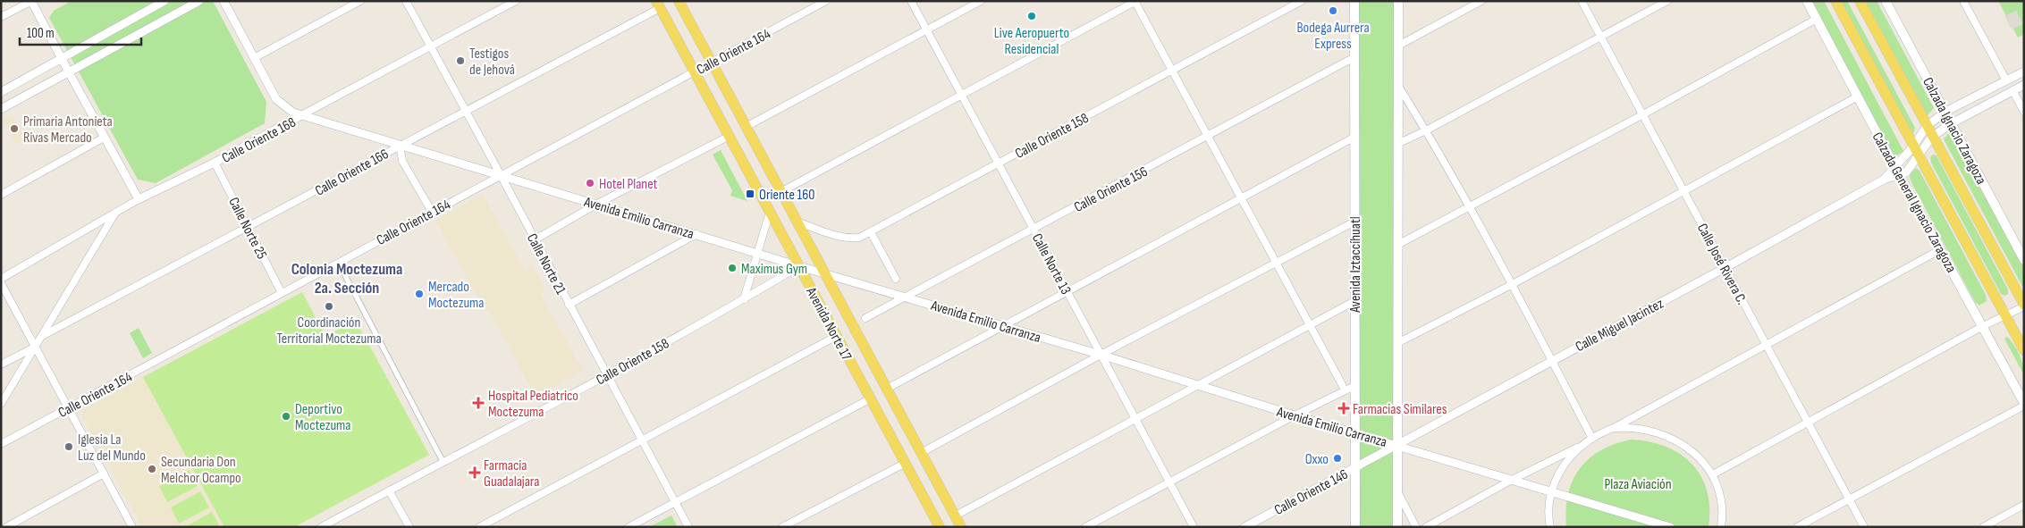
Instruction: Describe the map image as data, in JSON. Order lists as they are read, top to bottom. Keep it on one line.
{"streets":{"main road":["Calzada Ignacio Zaragoza","Calzada General Ignacio Zaragoza","Avenida Iztaccíhuatl","Avenida Norte 17"],"street":["Calle Oriente 164","Calle Oriente 158","Calle Oriente 168","Calle Oriente 166","Calle Oriente 156","Avenida Emilio Carranza","Calle Norte 25","Calle Norte 21","Calle Norte 13","Calle José Rivera C.","Calle Miguel Jacintez","Calle Oriente 146"]},"crossings":[["Calle Oriente 164","Avenida Emilio Carranza"],["Calle Oriente 164","Calle Norte 25"],["Calle Oriente 164","Calle Norte 21"],["Calle Oriente 164","Avenida Norte 17"],["Calle Oriente 158","Avenida Emilio Carranza"],["Calle Oriente 158","Calle Norte 21"],["Calle Oriente 158","Calle Norte 13"],["Calle Oriente 158","Avenida Norte 17"],["Calle Oriente 168","Avenida Emilio Carranza"],["Calle Oriente 168","Calle Norte 25"],["Calle Oriente 168","Calle Norte 21"],["Calle Oriente 166","Avenida Emilio Carranza"],["Calle Oriente 166","Calle Norte 25"],["Calle Oriente 166","Calle Norte 21"],["Calle Oriente 166","Avenida Norte 17"],["Calle Oriente 156","Avenida Emilio Carranza"],["Calle Oriente 156","Calle Norte 13"],["Calle Oriente 156","Avenida Iztaccíhuatl"],["Calzada General Ignacio Zaragoza","Calle Miguel Jacintez"],["Avenida Emilio Carranza","Calle Norte 21"],["Avenida Emilio Carranza","Calle Norte 13"],["Avenida Emilio Carranza","Avenida Iztaccíhuatl"],["Avenida Emilio Carranza","Avenida Norte 17"],["Avenida Emilio Carranza","Calle Miguel Jacintez"],["Calle José Rivera C.","Calle Miguel Jacintez"],["Avenida Iztaccíhuatl","Calle Miguel Jacintez"],["Avenida Iztaccíhuatl","Calle Oriente 146"],["Calle Miguel Jacintez","Calle Oriente 146"]],"districts":["Colonia Moctezuma 2a. Sección"],"parks":["Plaza Aviación"],"places":{"other":["Bodega Aurrera Express","Live Aeropuerto Residencial","Testigos de Jehová","Primaria Antonieta Rivas Mercado","Hotel Planet","Maximus Gym","Mercado Moctezuma","Coordinación Territorial Moctezuma","Deportivo Moctezuma","Iglesia La Luz del Mundo","Oxxo","Secundaria Don Melchor Ocampo"],"transit":["Oriente 160"],"health":["Hospital Pediatrico Moctezuma","Farmacias Similares","Farmacia Guadalajara"]},"scale_bar":"100 m"}
